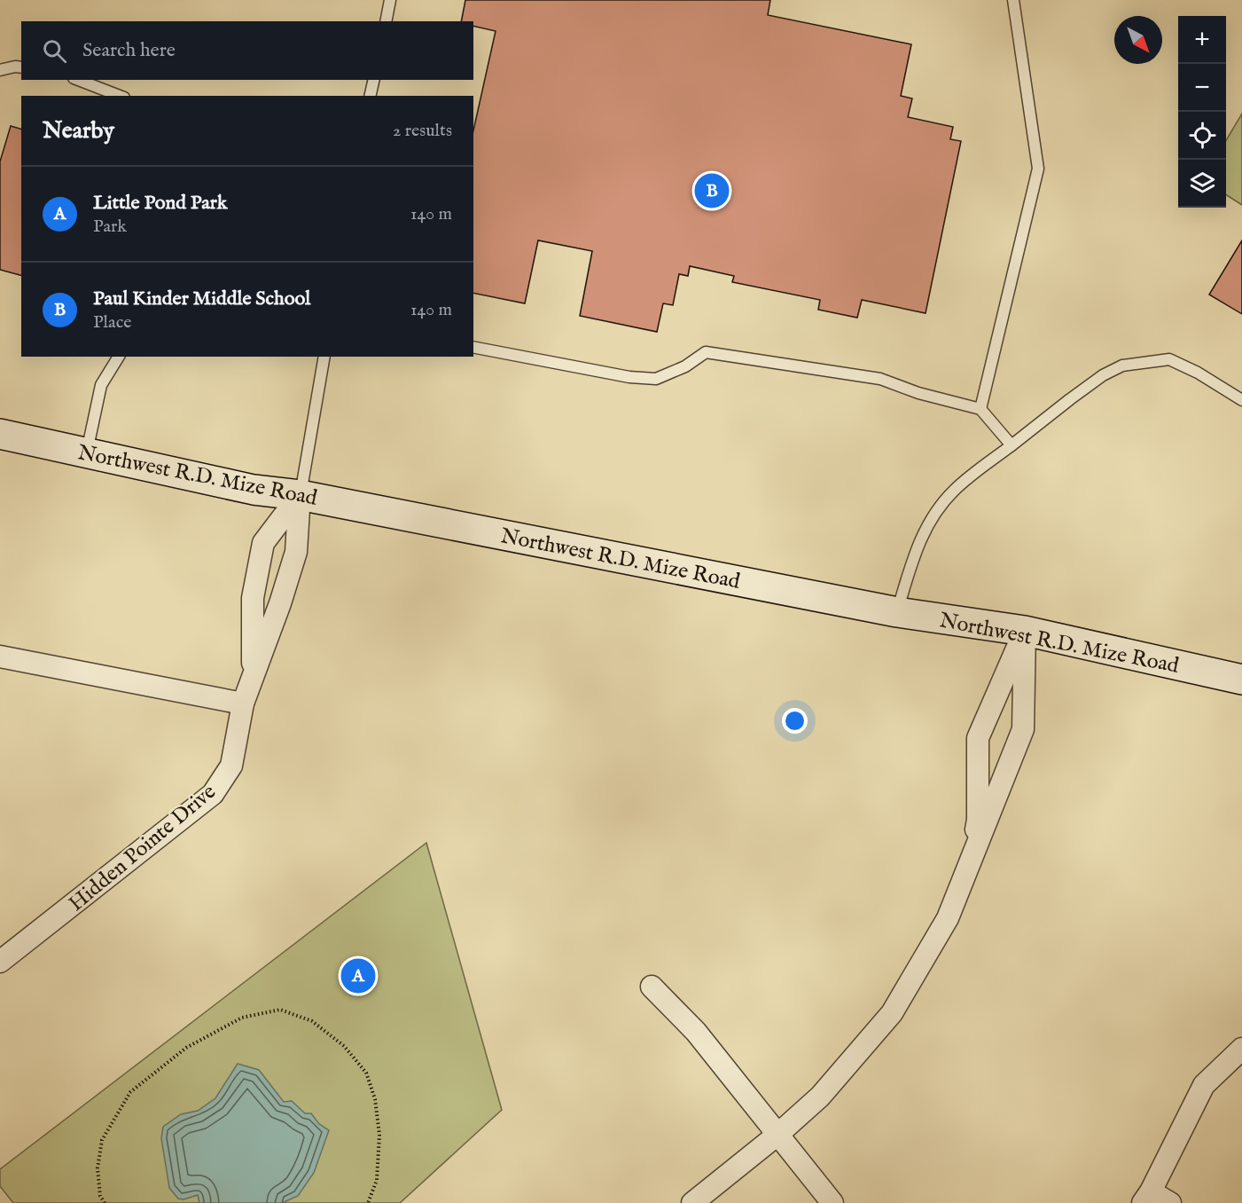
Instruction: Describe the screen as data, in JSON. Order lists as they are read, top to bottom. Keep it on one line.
{"streets":{"main road":["Northwest R.D. Mize Road"],"street":["Hidden Pointe Drive"]},"crossings":[["Northwest R.D. Mize Road","Hidden Pointe Drive"]],"north":"bottom right","page":{"map_buttons":["+","−"],"search":"Search here","heading":["Nearby","2 results"],"list":[{"mark":"A","name":"Little Pond Park","note":"Park","value":"140 m"},{"mark":"B","name":"Paul Kinder Middle School","note":"Place","value":"140 m"}],"pins":["B","A"]}}
